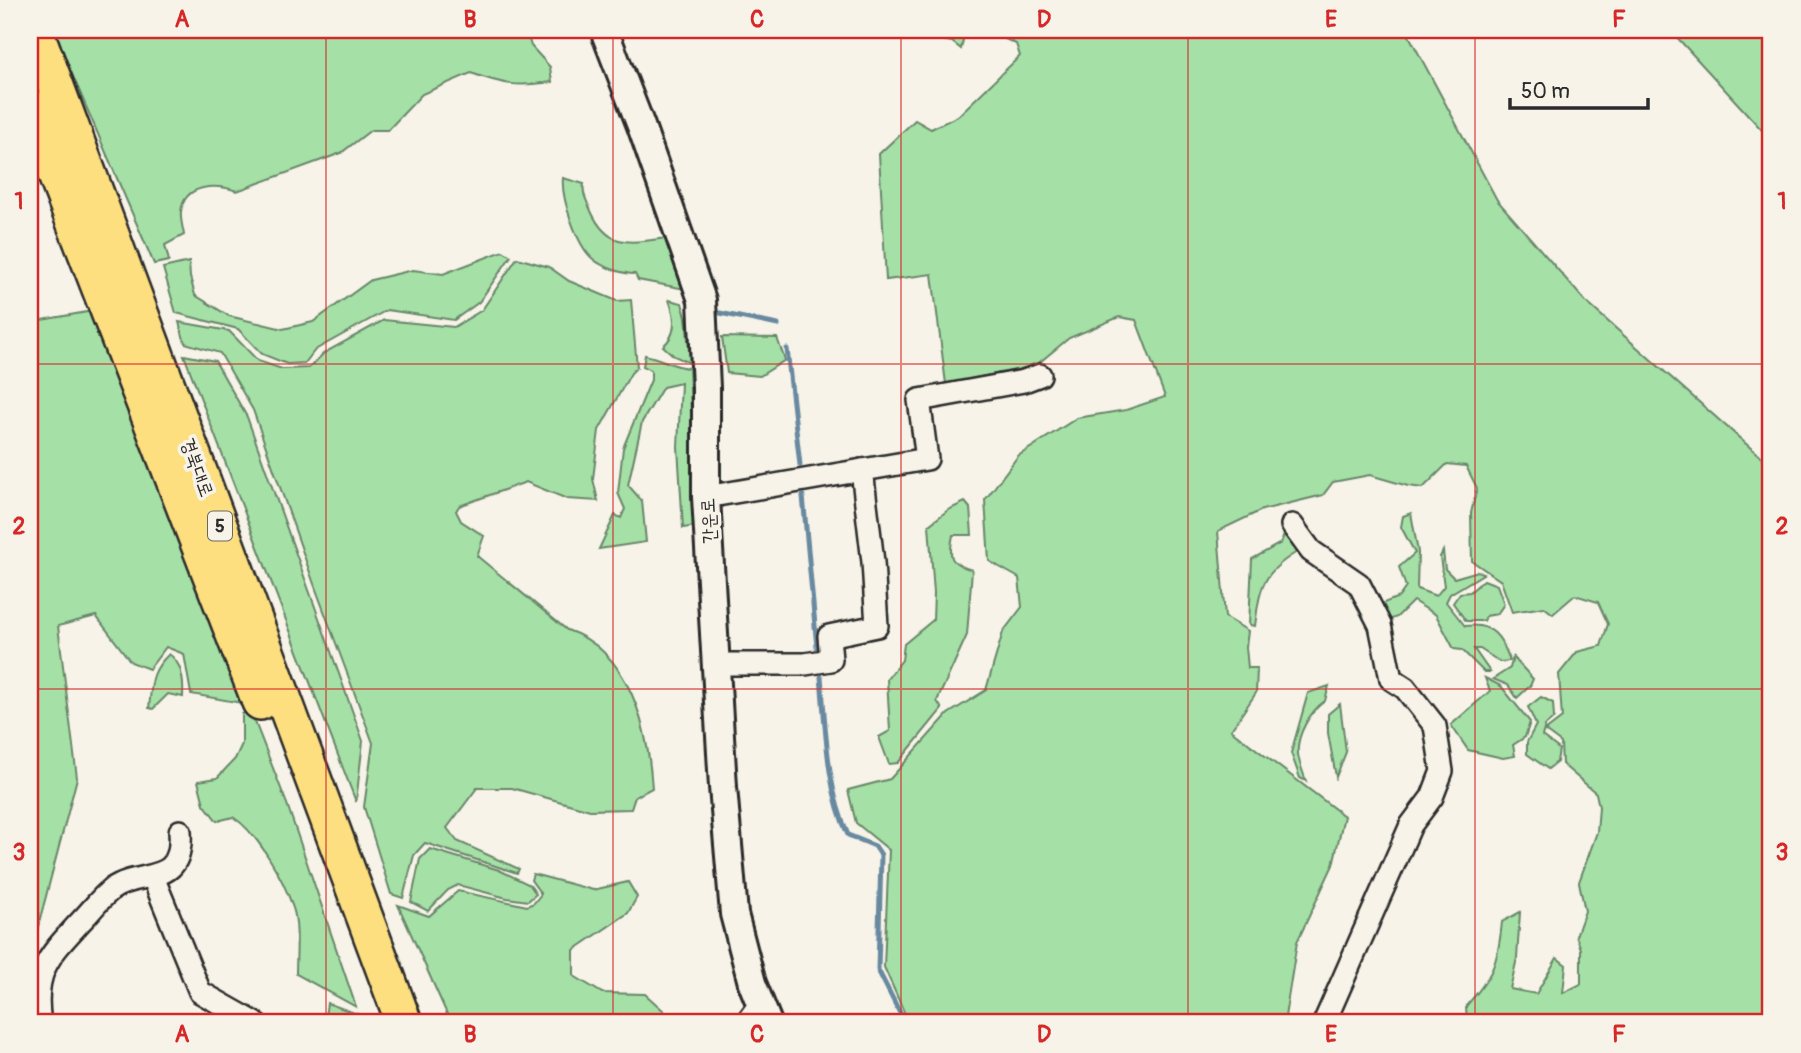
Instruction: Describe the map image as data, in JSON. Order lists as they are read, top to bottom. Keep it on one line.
{"streets":{"highway":["경북대로","5"],"street":["간운로"]},"scale_bar":"50 m","grid":{"columns":["A","B","C","D","E","F"],"rows":["1","2","3"]}}
